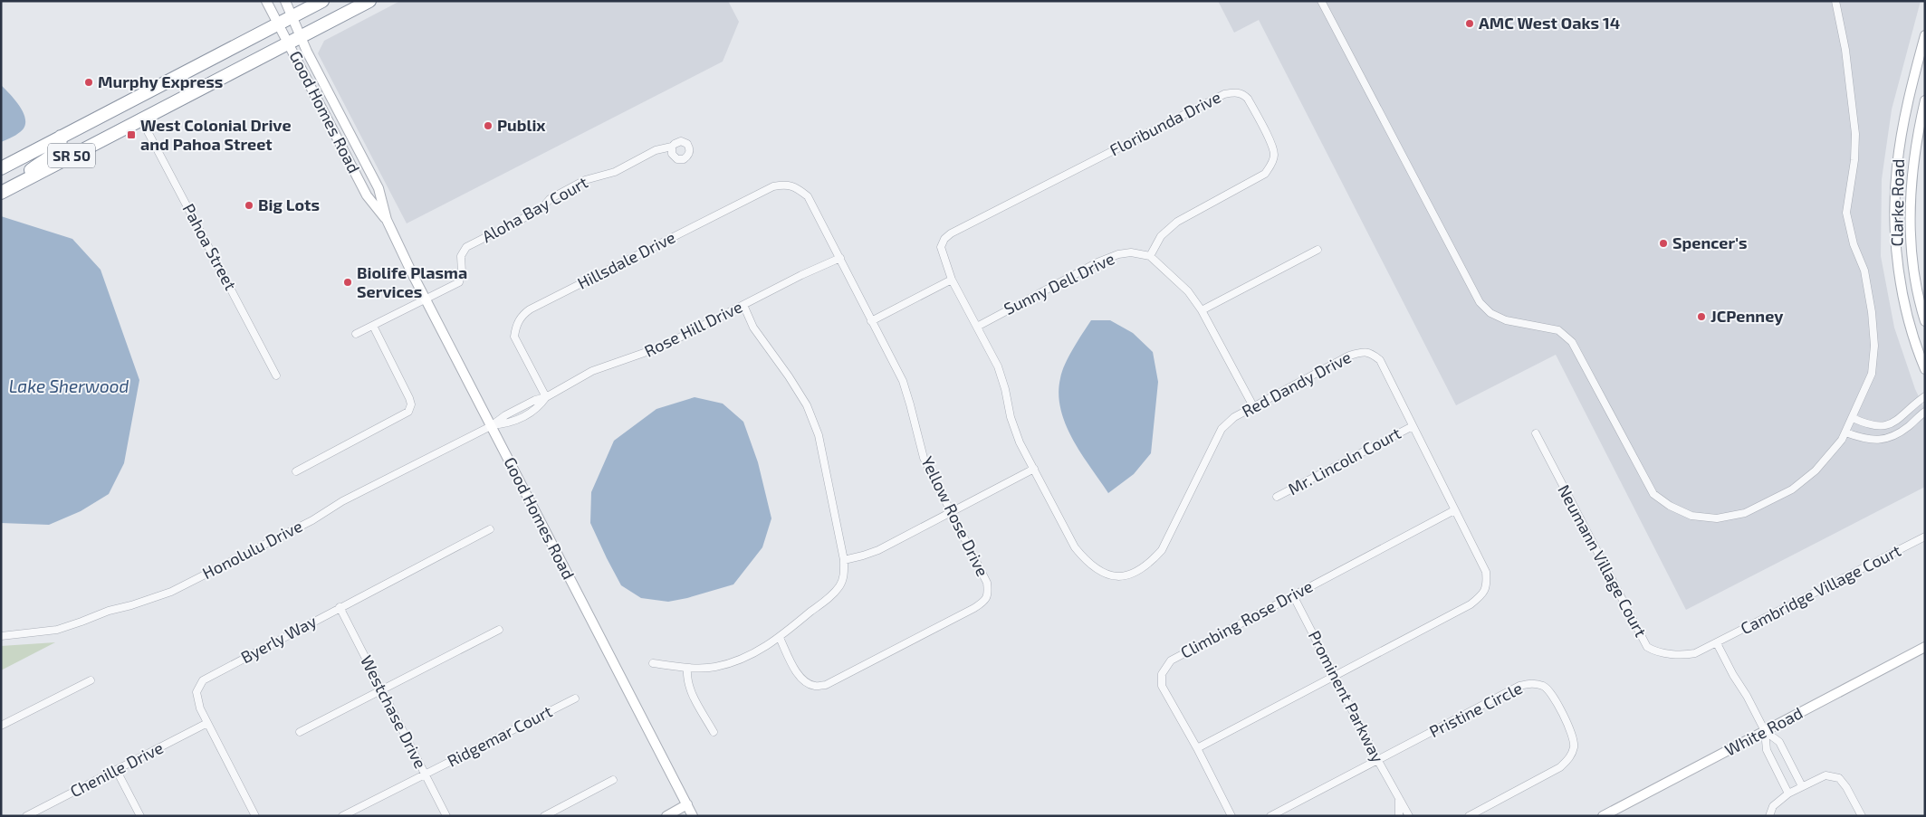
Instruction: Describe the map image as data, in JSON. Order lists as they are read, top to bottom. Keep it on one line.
{"streets":{"highway":["SR 50"],"street":["Good Homes Road","Floribunda Drive","Clarke Road","Aloha Bay Court","Pahoa Street","Hillsdale Drive","Sunny Dell Drive","Rose Hill Drive","Red Dandy Drive","Mr. Lincoln Court","Yellow Rose Drive","Honolulu Drive","Neumann Village Court","Cambridge Village Court","Climbing Rose Drive","Byerly Way","Prominent Parkway","Pristine Circle","Westchase Drive","White Road","Ridgemar Court","Chenille Drive"]},"crossings":[["Good Homes Road","SR 50"],["Good Homes Road","Aloha Bay Court"],["Good Homes Road","Rose Hill Drive"],["Good Homes Road","Honolulu Drive"],["Floribunda Drive","Sunny Dell Drive"],["Floribunda Drive","Red Dandy Drive"],["SR 50","Pahoa Street"],["Hillsdale Drive","Rose Hill Drive"],["Hillsdale Drive","Yellow Rose Drive"],["Sunny Dell Drive","Red Dandy Drive"],["Rose Hill Drive","Yellow Rose Drive"],["Rose Hill Drive","Honolulu Drive"],["Red Dandy Drive","Mr. Lincoln Court"],["Red Dandy Drive","Climbing Rose Drive"],["Red Dandy Drive","Prominent Parkway"],["Neumann Village Court","Cambridge Village Court"],["Climbing Rose Drive","Prominent Parkway"],["Byerly Way","Westchase Drive"],["Byerly Way","Chenille Drive"],["Prominent Parkway","Pristine Circle"],["Westchase Drive","Ridgemar Court"]],"water":["Lake Sherwood"],"places":{"other":["AMC West Oaks 14","Murphy Express","Publix","Big Lots","Spencer's","Biolife Plasma Services","JCPenney"],"transit":["West Colonial Drive and Pahoa Street"]}}
